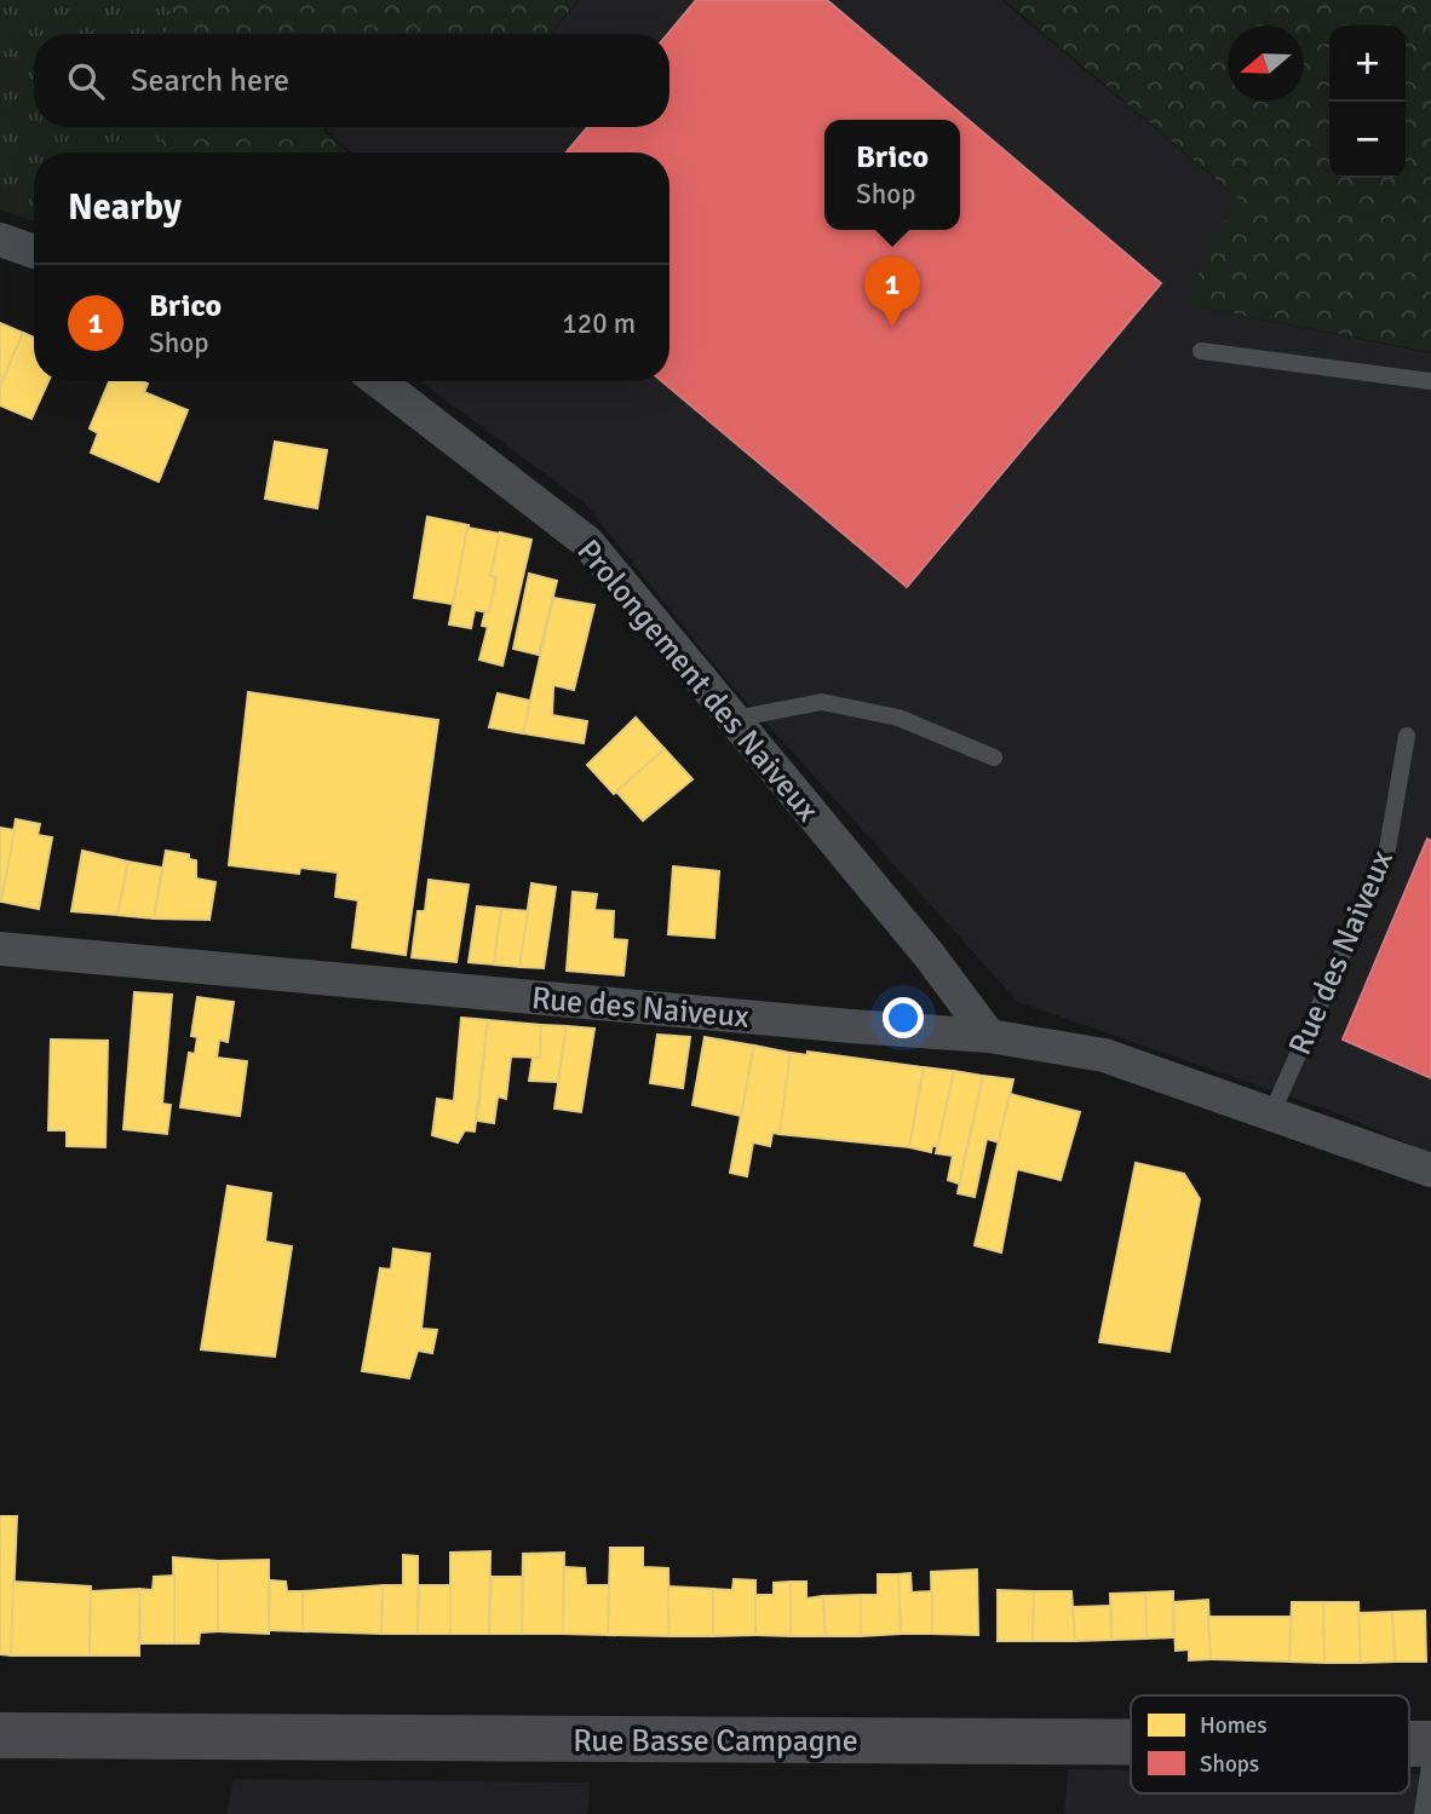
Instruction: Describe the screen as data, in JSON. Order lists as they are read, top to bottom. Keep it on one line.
{"streets":{"main road":["Rue Basse Campagne"],"street":["Prolongement des Naiveux","Rue des Naiveux"]},"crossings":[["Prolongement des Naiveux","Rue des Naiveux"]],"legend":["Homes","Shops"],"north":"left","page":{"map_buttons":["+","−"],"search":"Search here","popup":["Brico","Shop"],"heading":"Nearby","pins":"1","list":[{"mark":"1","name":"Brico","note":"Shop","value":"120 m"}]}}
